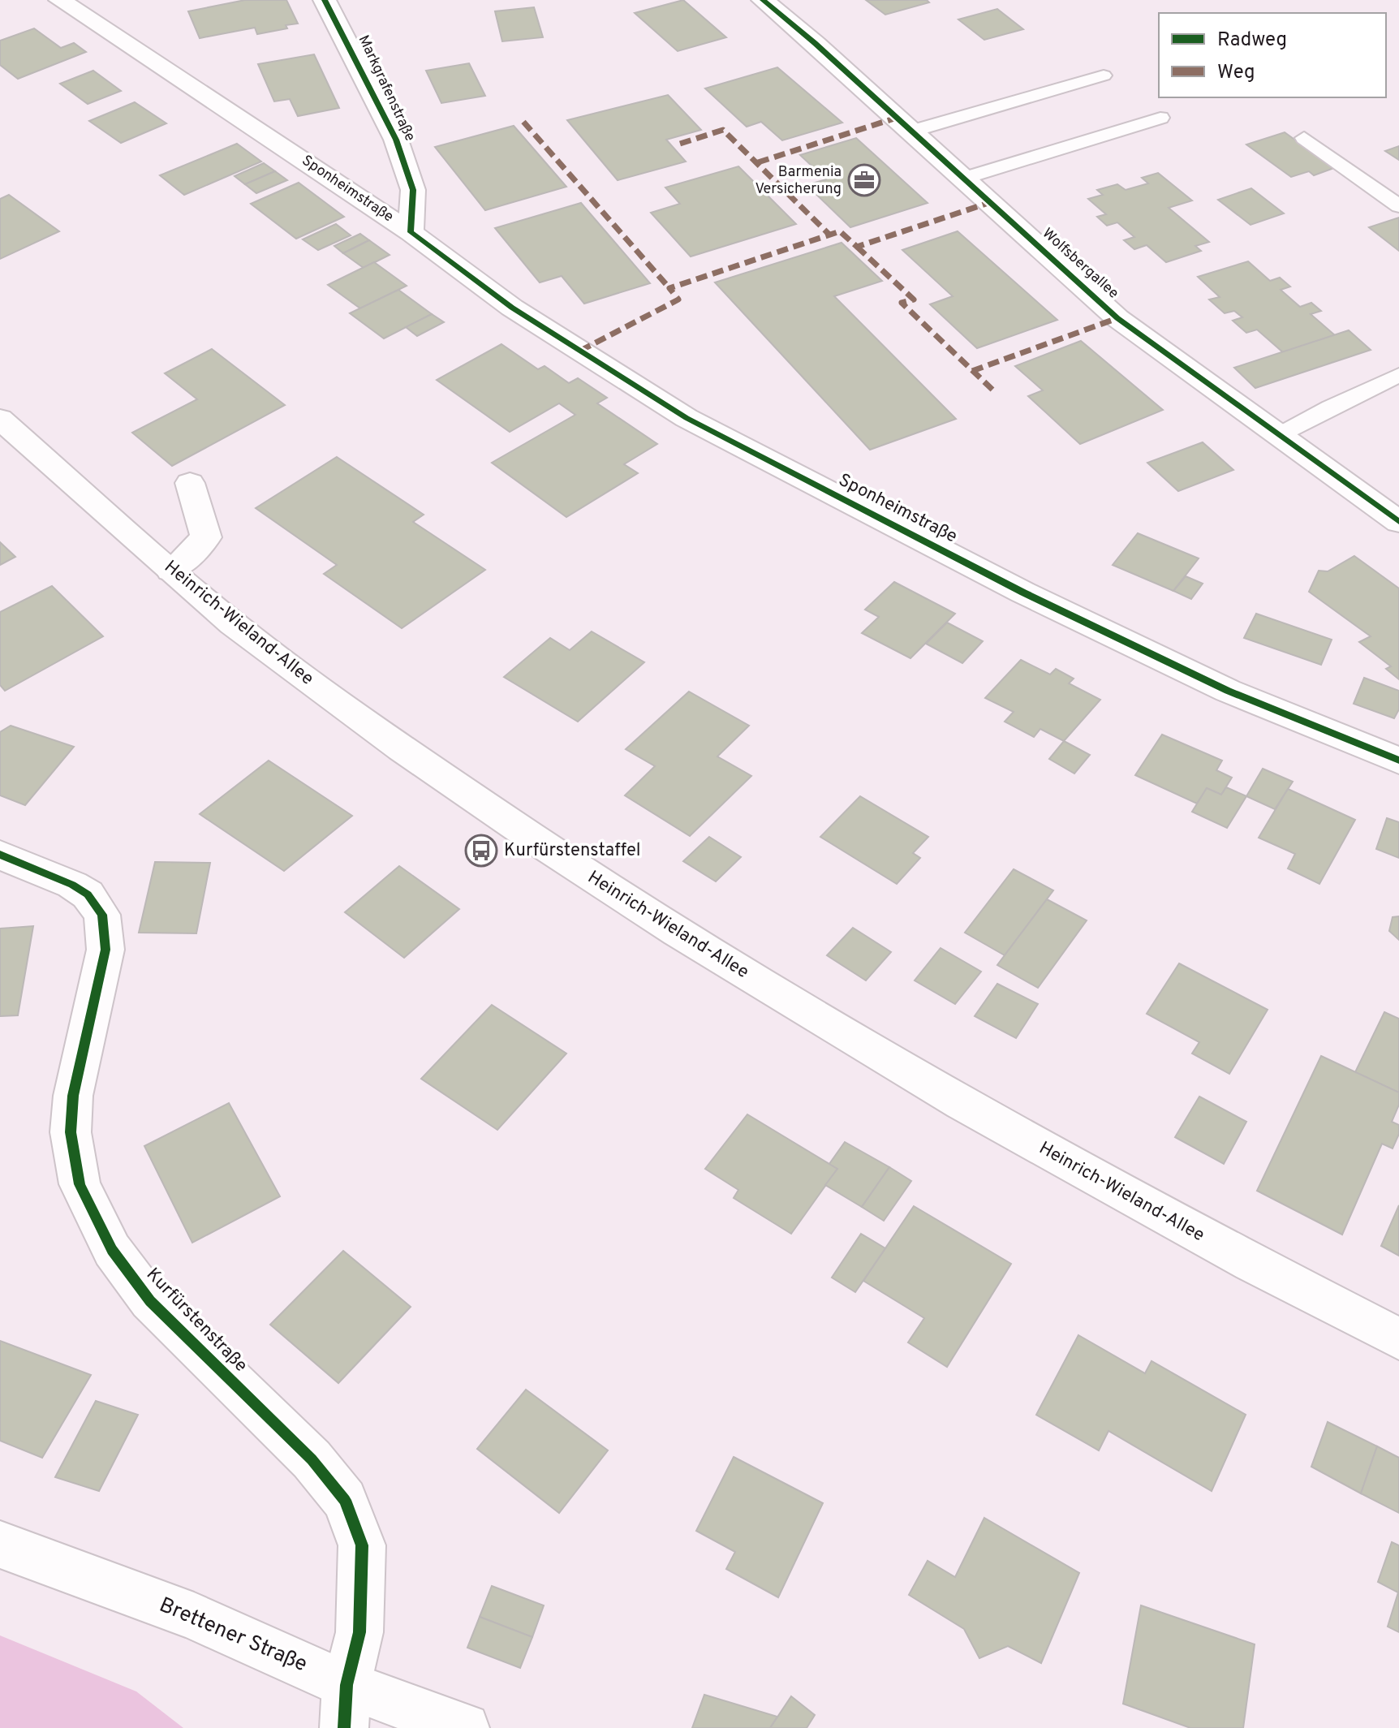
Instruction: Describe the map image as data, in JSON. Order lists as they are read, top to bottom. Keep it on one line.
{"streets":{"street":["Markgrafenstraße","Sponheimstraße","Wolfsbergallee","Heinrich-Wieland-Allee","Kurfürstenstraße","Brettener Straße"]},"crossings":[["Markgrafenstraße","Sponheimstraße"],["Kurfürstenstraße","Brettener Straße"]],"places":{"office":["Barmenia Versicherung"],"bus stop":["Kurfürstenstaffel"]},"legend":["Radweg","Weg"]}
